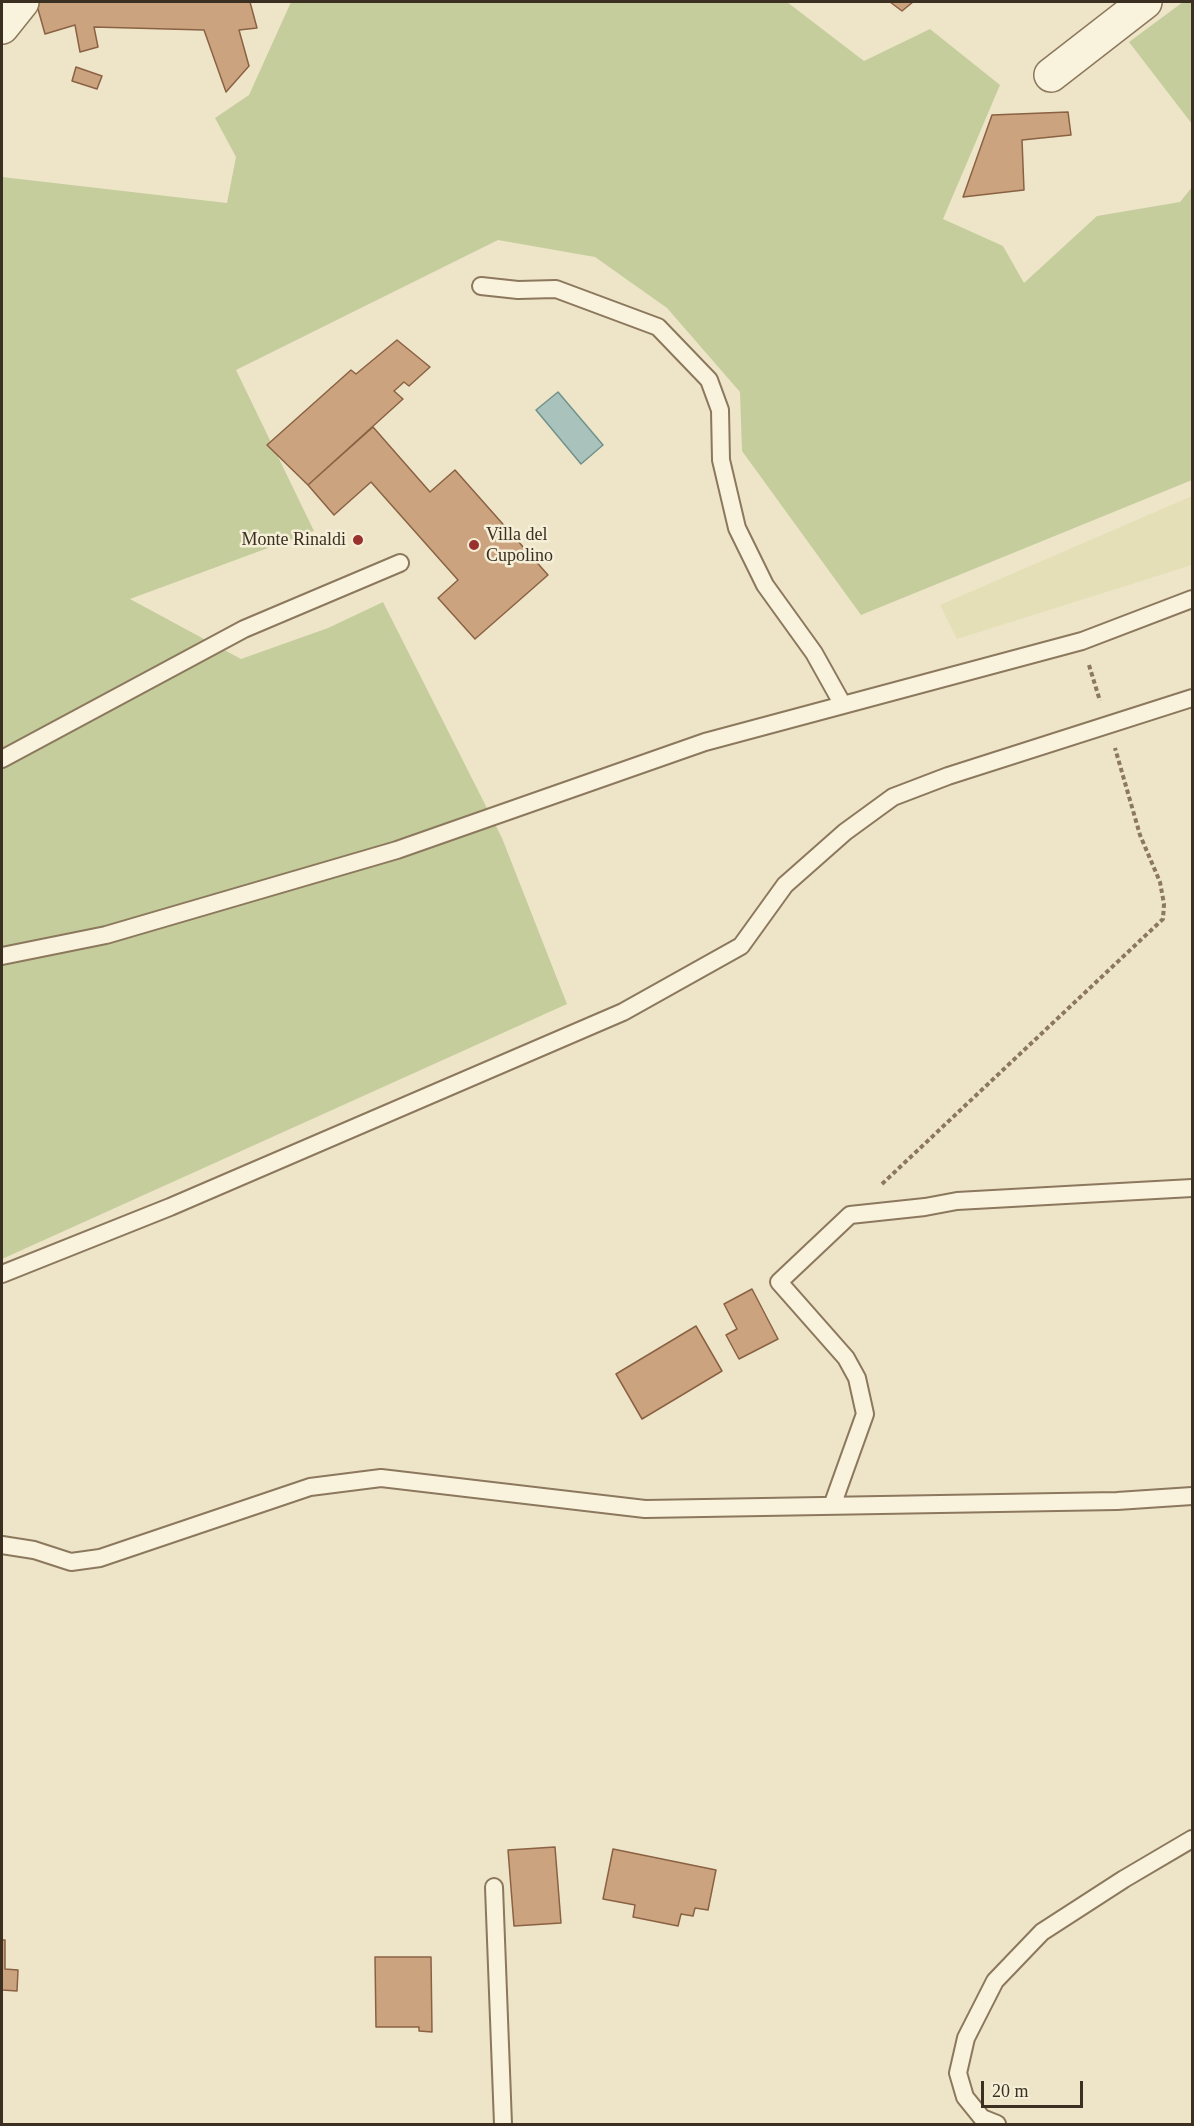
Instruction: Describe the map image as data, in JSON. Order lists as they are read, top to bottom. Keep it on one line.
{"places":["Monte Rinaldi","Villa del Cupolino"],"scale_bar":"20 m"}
